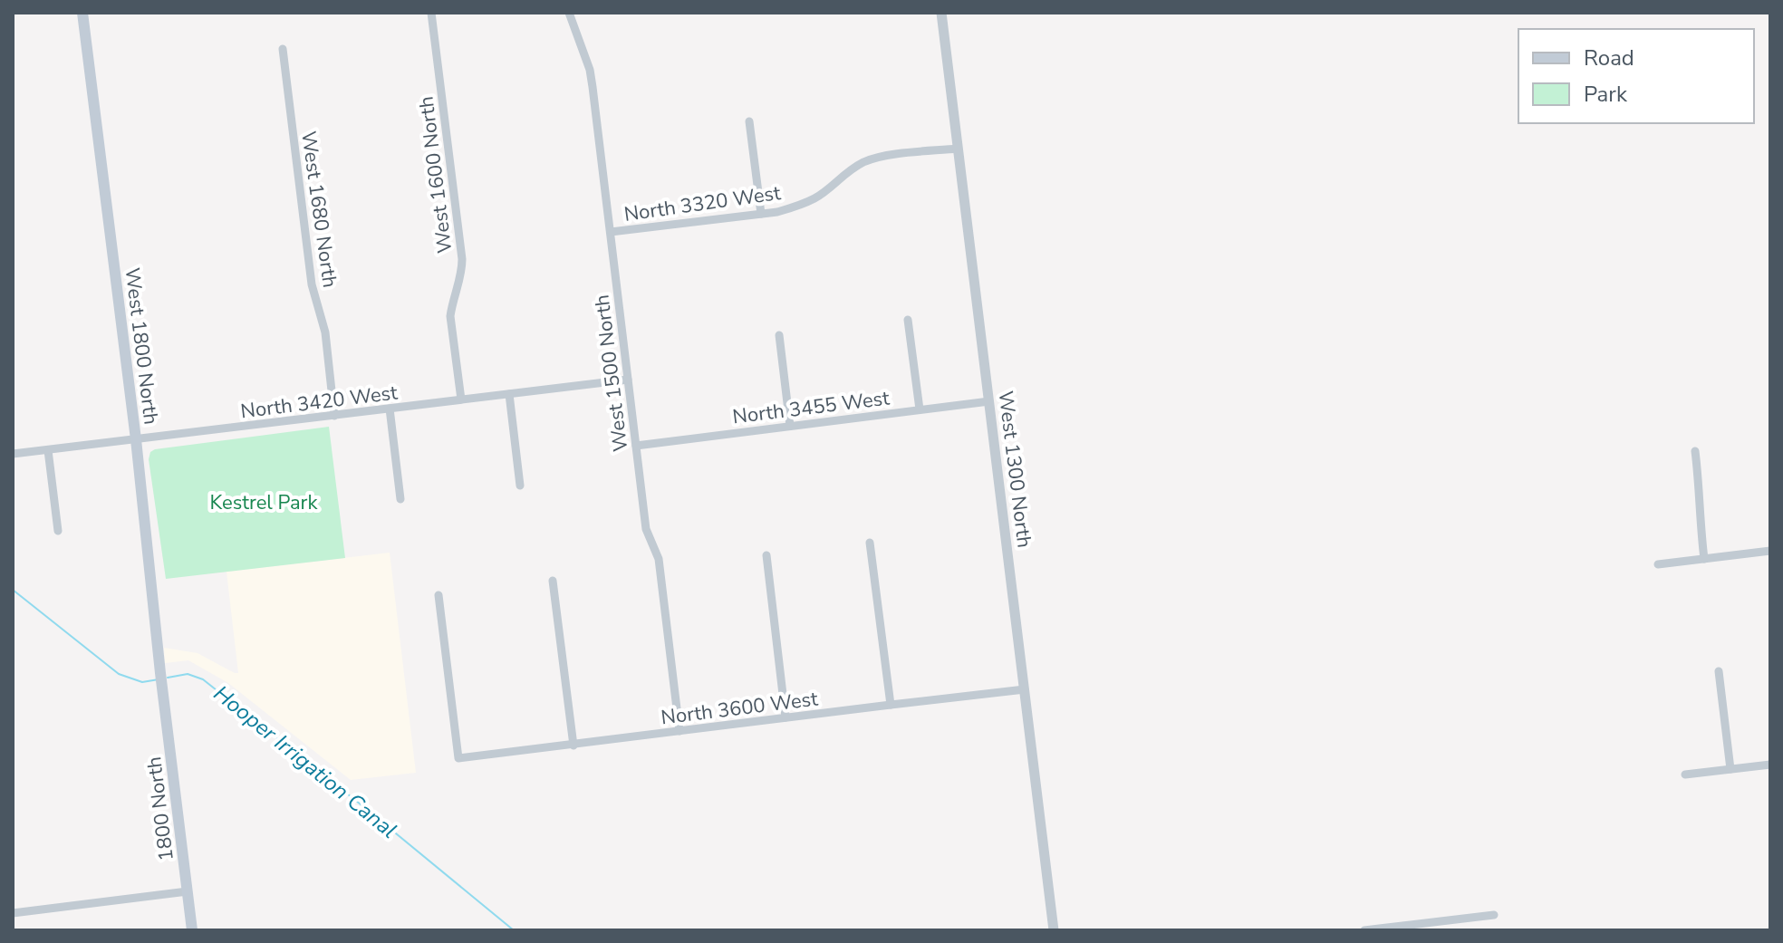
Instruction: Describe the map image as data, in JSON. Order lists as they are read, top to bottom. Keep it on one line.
{"streets":{"main road":["West 1800 North","1800 North"],"street":["West 1600 North","North 3320 West","West 1680 North","West 1500 North","North 3420 West","North 3455 West","West 1300 North","North 3600 West"]},"crossings":[["West 1600 North","North 3420 West"],["North 3320 West","West 1500 North"],["North 3320 West","West 1300 North"],["West 1680 North","North 3420 West"],["West 1800 North","North 3420 West"],["West 1800 North","1800 North"],["West 1500 North","North 3420 West"],["West 1500 North","North 3455 West"],["West 1500 North","North 3600 West"],["North 3455 West","West 1300 North"],["West 1300 North","North 3600 West"]],"water":["Hooper Irrigation Canal"],"parks":["Kestrel Park"],"legend":["Road","Park"]}
